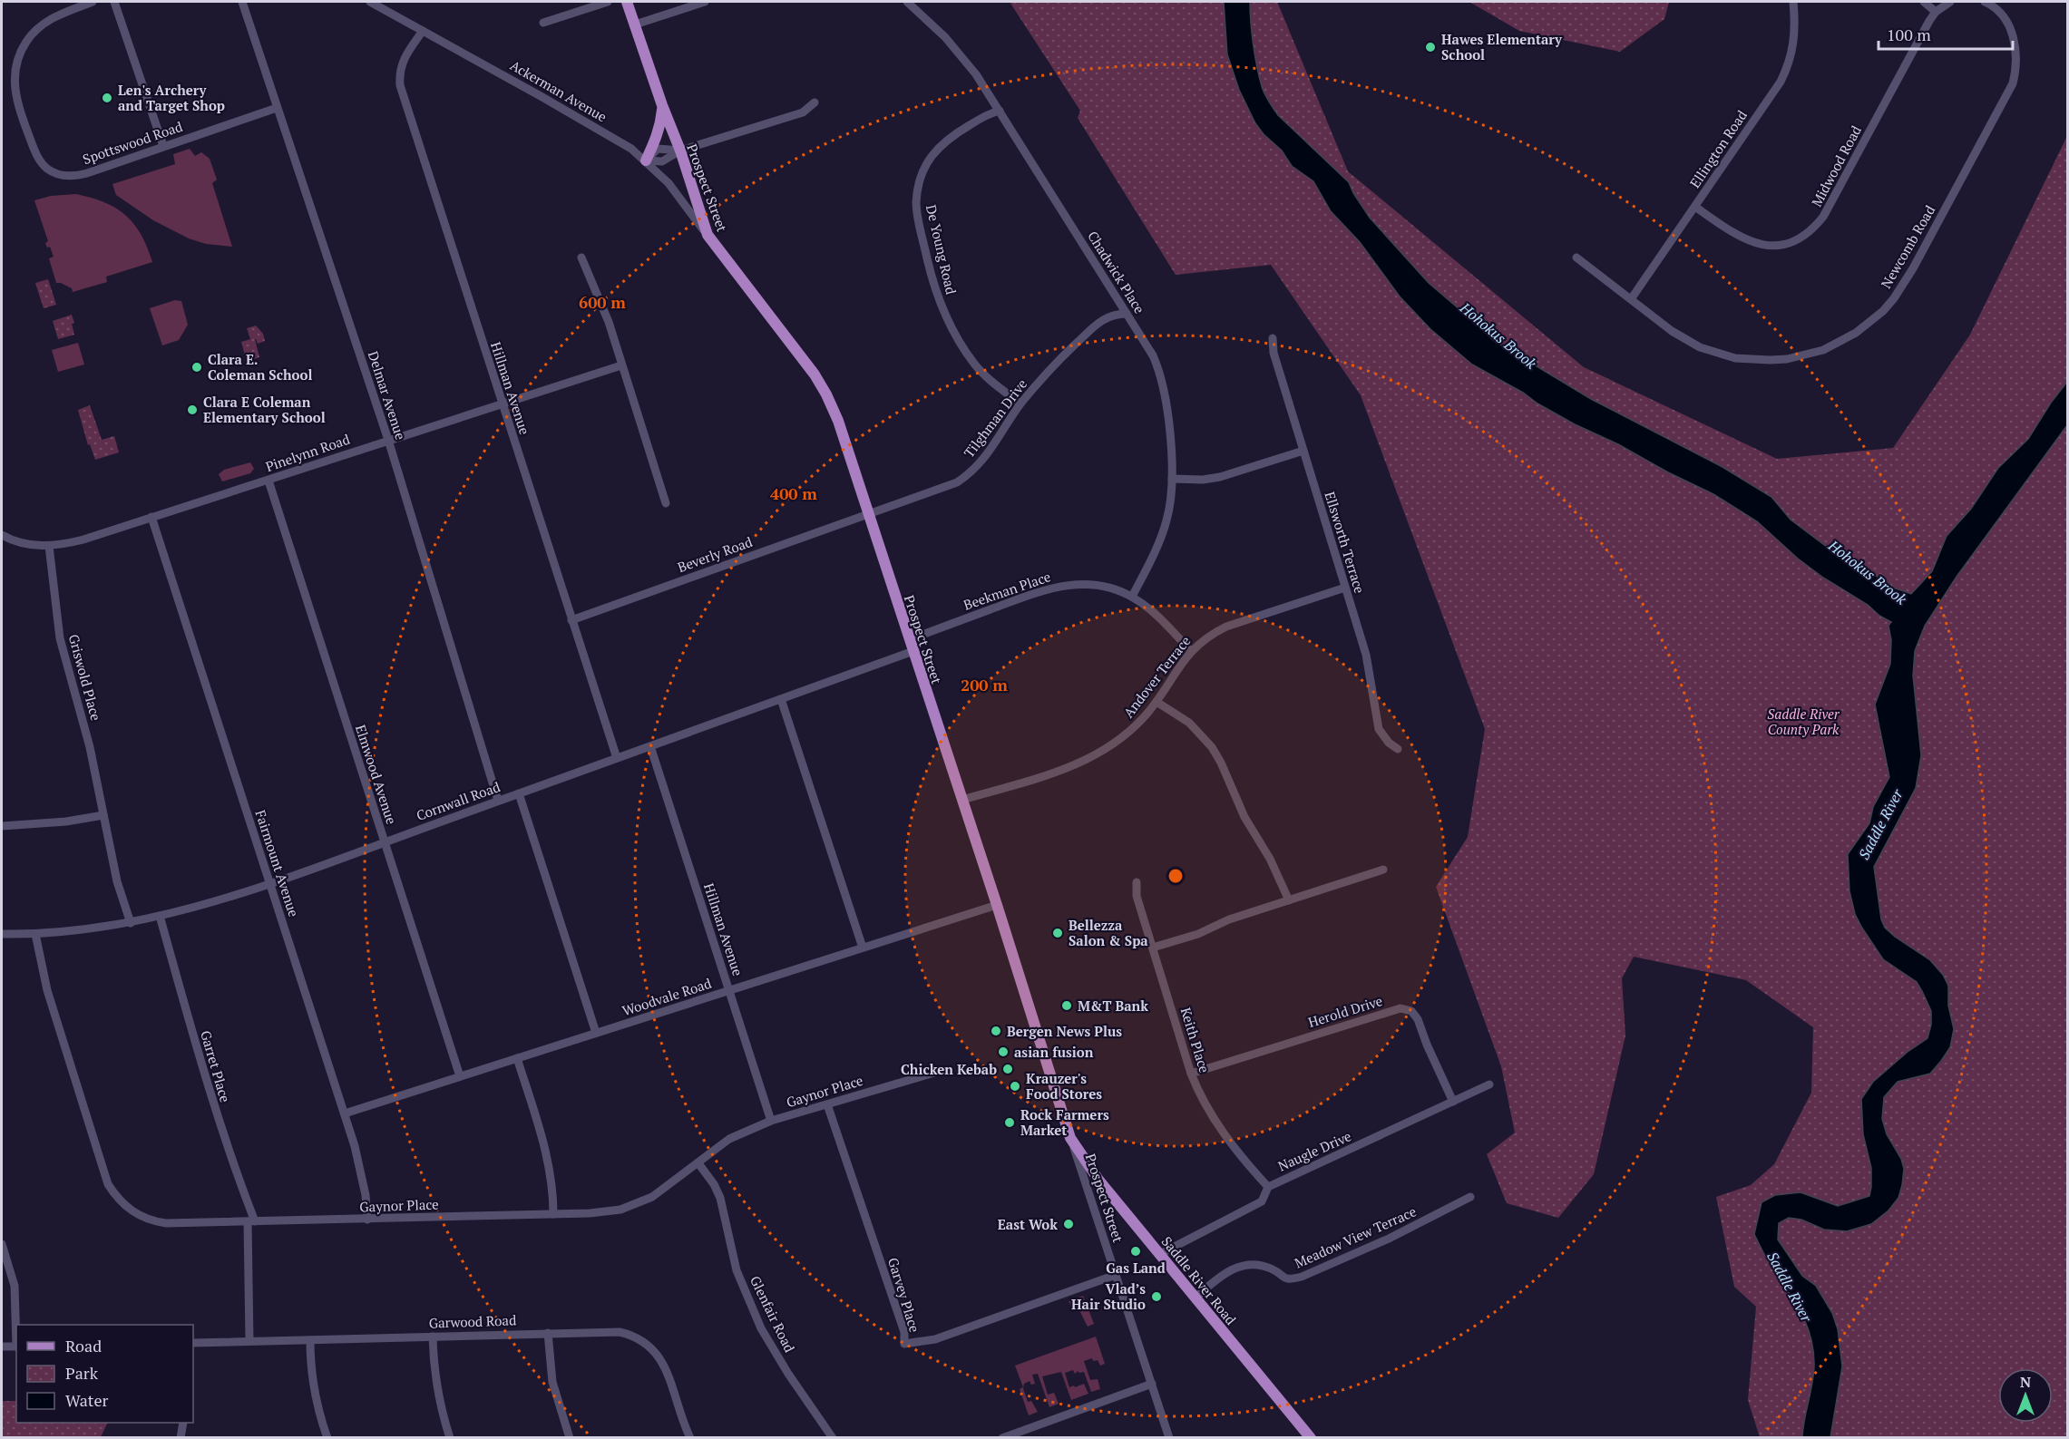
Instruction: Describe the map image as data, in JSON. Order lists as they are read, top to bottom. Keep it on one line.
{"streets":{"main road":["Prospect Street","Saddle River Road"],"street":["Ackerman Avenue","Spottswood Road","Ellington Road","Midwood Road","Newcomb Road","De Young Road","Chadwick Place","Hillman Avenue","Delmar Avenue","Tilghman Drive","Pinelynn Road","Ellsworth Terrace","Beverly Road","Beekman Place","Andover Terrace","Griswold Place","Elmwood Avenue","Cornwall Road","Fairmount Avenue","Woodvale Road","Herold Drive","Keith Place","Garret Place","Gaynor Place","Naugle Drive","Meadow View Terrace","Garvey Place","Glenfair Road","Garwood Road"]},"crossings":[["Ackerman Avenue","Prospect Street"],["Ackerman Avenue","Hillman Avenue"],["Spottswood Road","Delmar Avenue"],["Ellington Road","Midwood Road"],["Ellington Road","Newcomb Road"],["Prospect Street","Tilghman Drive"],["Prospect Street","Beverly Road"],["Prospect Street","Beekman Place"],["Prospect Street","Andover Terrace"],["Prospect Street","Cornwall Road"],["Prospect Street","Woodvale Road"],["Prospect Street","Saddle River Road"],["Prospect Street","Garvey Place"],["De Young Road","Chadwick Place"],["De Young Road","Tilghman Drive"],["Chadwick Place","Tilghman Drive"],["Chadwick Place","Beekman Place"],["Hillman Avenue","Pinelynn Road"],["Hillman Avenue","Beverly Road"],["Hillman Avenue","Cornwall Road"],["Hillman Avenue","Woodvale Road"],["Hillman Avenue","Gaynor Place"],["Delmar Avenue","Pinelynn Road"],["Delmar Avenue","Cornwall Road"],["Tilghman Drive","Beverly Road"],["Pinelynn Road","Griswold Place"],["Pinelynn Road","Elmwood Avenue"],["Pinelynn Road","Fairmount Avenue"],["Ellsworth Terrace","Andover Terrace"],["Beekman Place","Andover Terrace"],["Elmwood Avenue","Cornwall Road"],["Elmwood Avenue","Woodvale Road"],["Cornwall Road","Fairmount Avenue"],["Cornwall Road","Garret Place"],["Cornwall Road","Gaynor Place"],["Fairmount Avenue","Woodvale Road"],["Fairmount Avenue","Gaynor Place"],["Herold Drive","Keith Place"],["Herold Drive","Naugle Drive"],["Keith Place","Naugle Drive"],["Garret Place","Gaynor Place"],["Garret Place","Garwood Road"],["Gaynor Place","Garvey Place"],["Gaynor Place","Glenfair Road"],["Naugle Drive","Saddle River Road"],["Meadow View Terrace","Saddle River Road"]],"water":["Hohokus Brook","Saddle River"],"parks":["Saddle River County Park"],"places":["Hawes Elementary School","Len's Archery and Target Shop","Clara E. Coleman School","Clara E Coleman Elementary School","Bellezza Salon & Spa","M&T Bank","Bergen News Plus","asian fusion","Chicken Kebab","Krauzer's Food Stores","Rock Farmers Market","East Wok","Gas Land","Vlad’s Hair Studio"],"legend":["Road","Park","Water"],"scale_bar":"100 m","north":"top","rings":["600 m","400 m","200 m"]}
